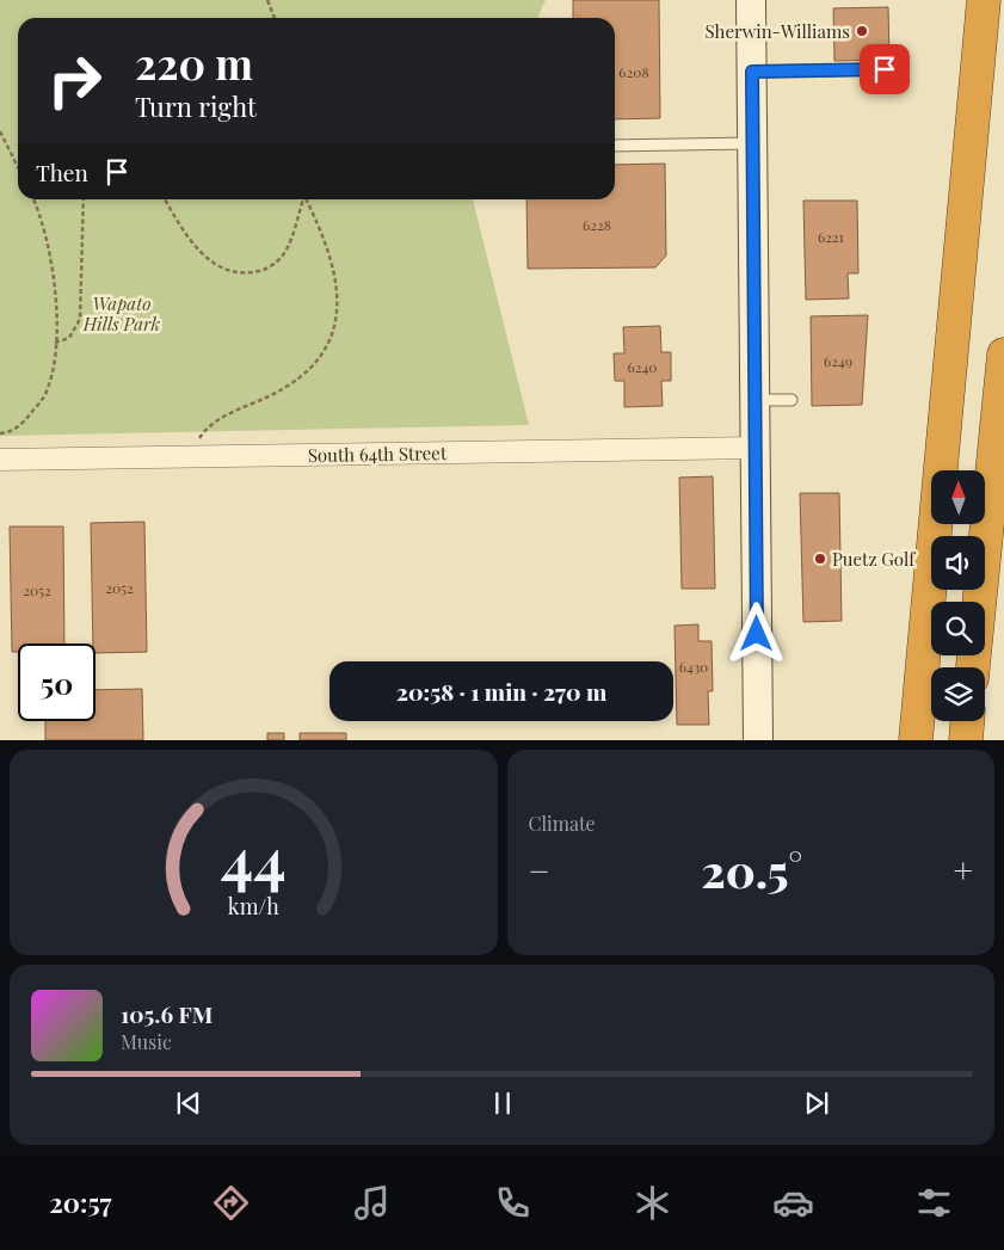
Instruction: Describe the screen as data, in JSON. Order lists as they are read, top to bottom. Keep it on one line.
{"streets":{"street":["South 64th Street"]},"parks":["Wapato Hills Park"],"places":["Sherwin-Williams","Puetz Golf"],"house_numbers":["6208","6228","6221","6249","6240","2052","2052","6430"],"north":"top","page":{"turn":["220 m","Turn right"],"then":"Then","limit":"50","trip":"20:58 · 1 min · 270 m","tile":"Climate","heat":["−","20.5°","+"],"song":["105.6 FM","Music"],"tabs":"20:57","gauge":["44","km/h"]}}
